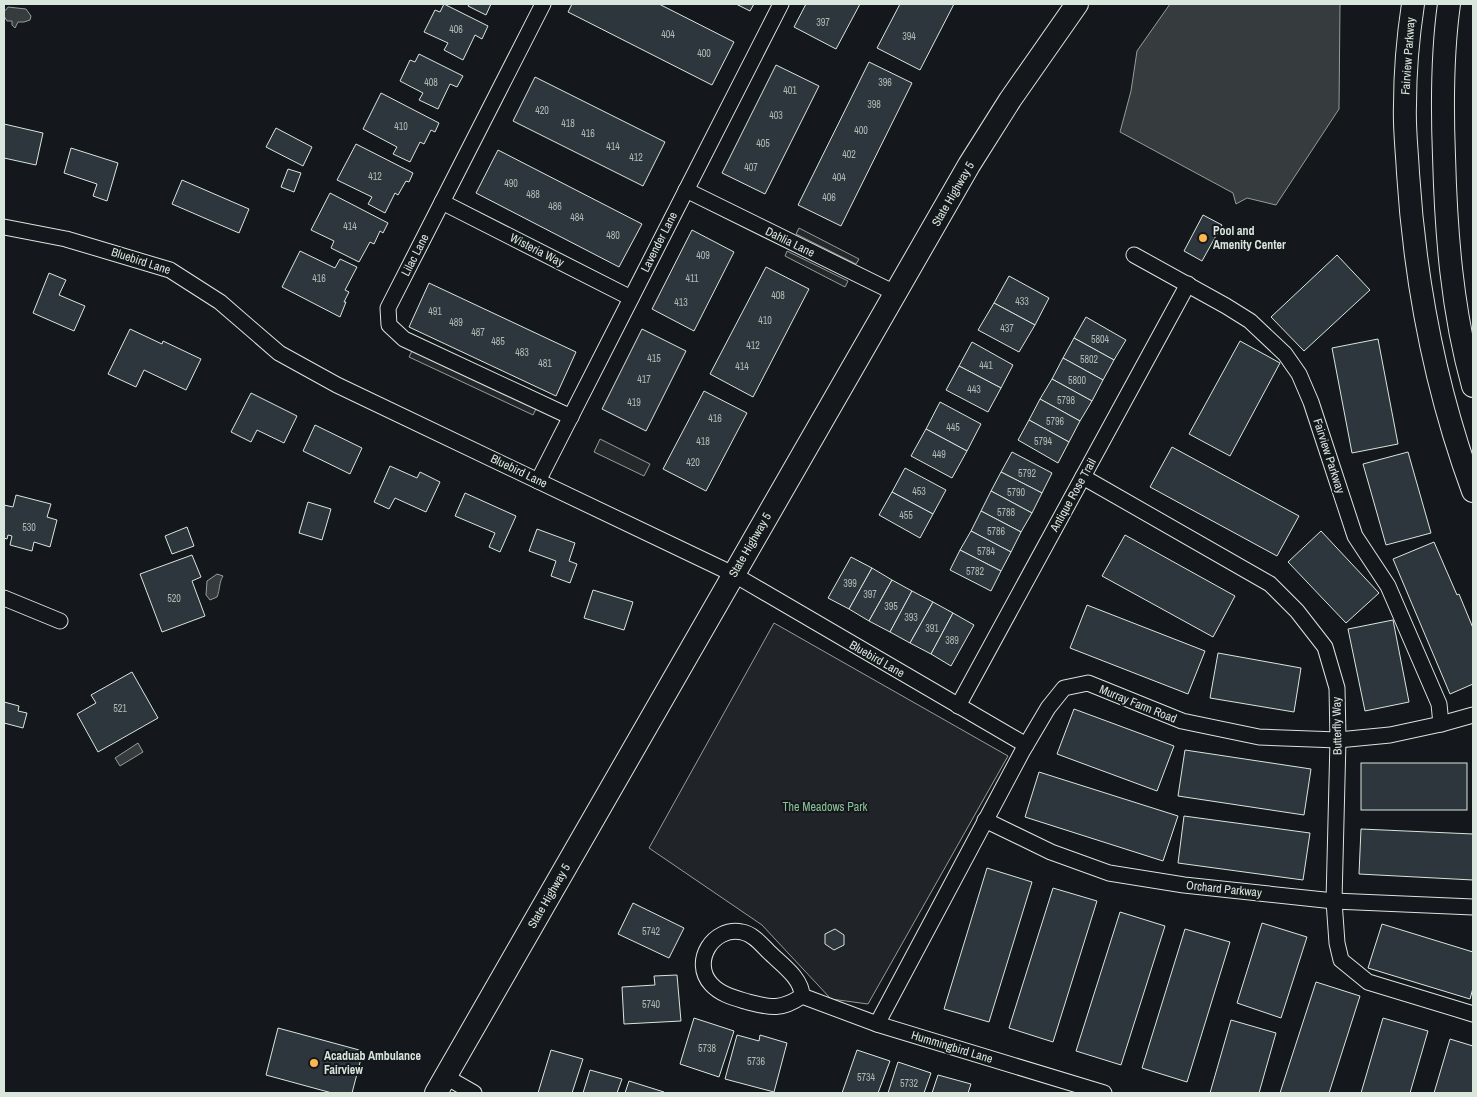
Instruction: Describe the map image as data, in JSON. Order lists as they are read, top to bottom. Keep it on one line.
{"streets":{"main road":["Fairview Parkway","State Highway 5"],"street":["Lavender Lane","Dahlia Lane","Wisteria Way","Lilac Lane","Bluebird Lane","Antique Rose Trail","Murray Farm Road","Butterfly Way","Orchard Parkway","Hummingbird Lane"]},"crossings":[["Fairview Parkway","Antique Rose Trail"],["Fairview Parkway","Murray Farm Road"],["State Highway 5","Dahlia Lane"],["State Highway 5","Bluebird Lane"],["Lavender Lane","Dahlia Lane"],["Lavender Lane","Wisteria Way"],["Lavender Lane","Lilac Lane"],["Lavender Lane","Bluebird Lane"],["Wisteria Way","Lilac Lane"],["Bluebird Lane","Antique Rose Trail"],["Bluebird Lane","Murray Farm Road"],["Antique Rose Trail","Butterfly Way"],["Murray Farm Road","Butterfly Way"],["Murray Farm Road","Orchard Parkway"],["Murray Farm Road","Hummingbird Lane"],["Butterfly Way","Orchard Parkway"]],"parks":["The Meadows Park"],"places":["Pool and Amenity Center","Acaduab Ambulance Fairview"],"house_numbers":["397","406","404","394","400","408","396","401","398","420","403","418","410","400","416","405","414","402","412","407","412","404","490","488","406","486","484","414","480","409","416","411","408","433","413","491","410","489","437","487","5804","485","412","483","415","5802","481","441","414","417","5800","443","5798","419","416","5796","445","418","5794","449","420","5792","453","5790","5788","455","530","5786","5784","5782","399","397","520","395","393","391","389","521","5742","5740","5738","5736","5734","5732"]}
